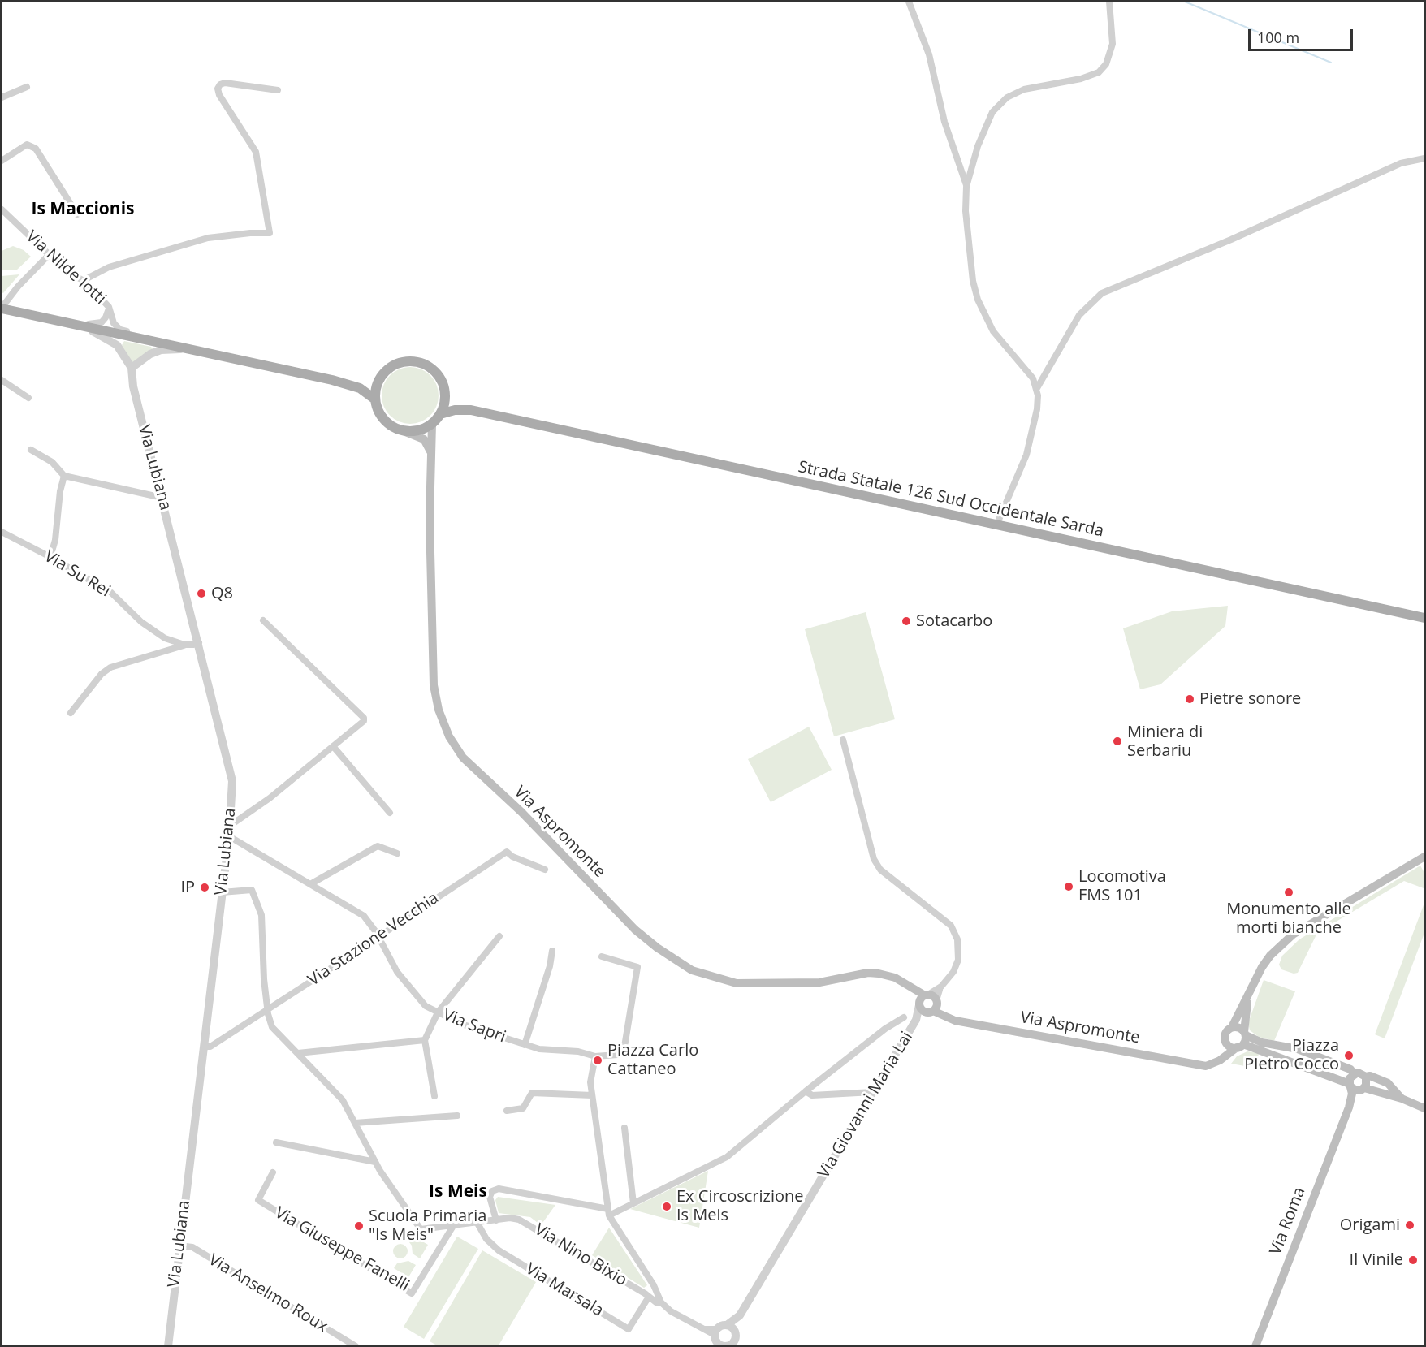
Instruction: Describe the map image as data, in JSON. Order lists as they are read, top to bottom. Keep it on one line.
{"streets":{"main road":["Strada Statale 126 Sud Occidentale Sarda","Via Aspromonte","Via Roma"],"street":["Via Nilde Iotti","Via Lubiana","Via Su Rei","Via Stazione Vecchia","Via Sapri","Via Giovanni Maria Lai","Via Giuseppe Fanelli","Via Nino Bixio","Via Marsala","Via Anselmo Roux"]},"crossings":[["Via Nilde Iotti","Via Lubiana"],["Via Lubiana","Via Stazione Vecchia"],["Via Lubiana","Via Sapri"],["Via Lubiana","Via Anselmo Roux"],["Via Aspromonte","Via Giovanni Maria Lai"],["Via Stazione Vecchia","Via Sapri"],["Via Giovanni Maria Lai","Via Nino Bixio"],["Via Giuseppe Fanelli","Via Nino Bixio"],["Via Nino Bixio","Via Marsala"]],"districts":["Is Maccionis","Is Meis"],"places":["Q8","Sotacarbo","Pietre sonore","Miniera di Serbariu","Locomotiva FMS 101","IP","Monumento alle morti bianche","Piazza Pietro Cocco","Piazza Carlo Cattaneo","Ex Circoscrizione Is Meis","Origami","Scuola Primaria \"Is Meis\"","Il Vinile"],"scale_bar":"100 m"}
